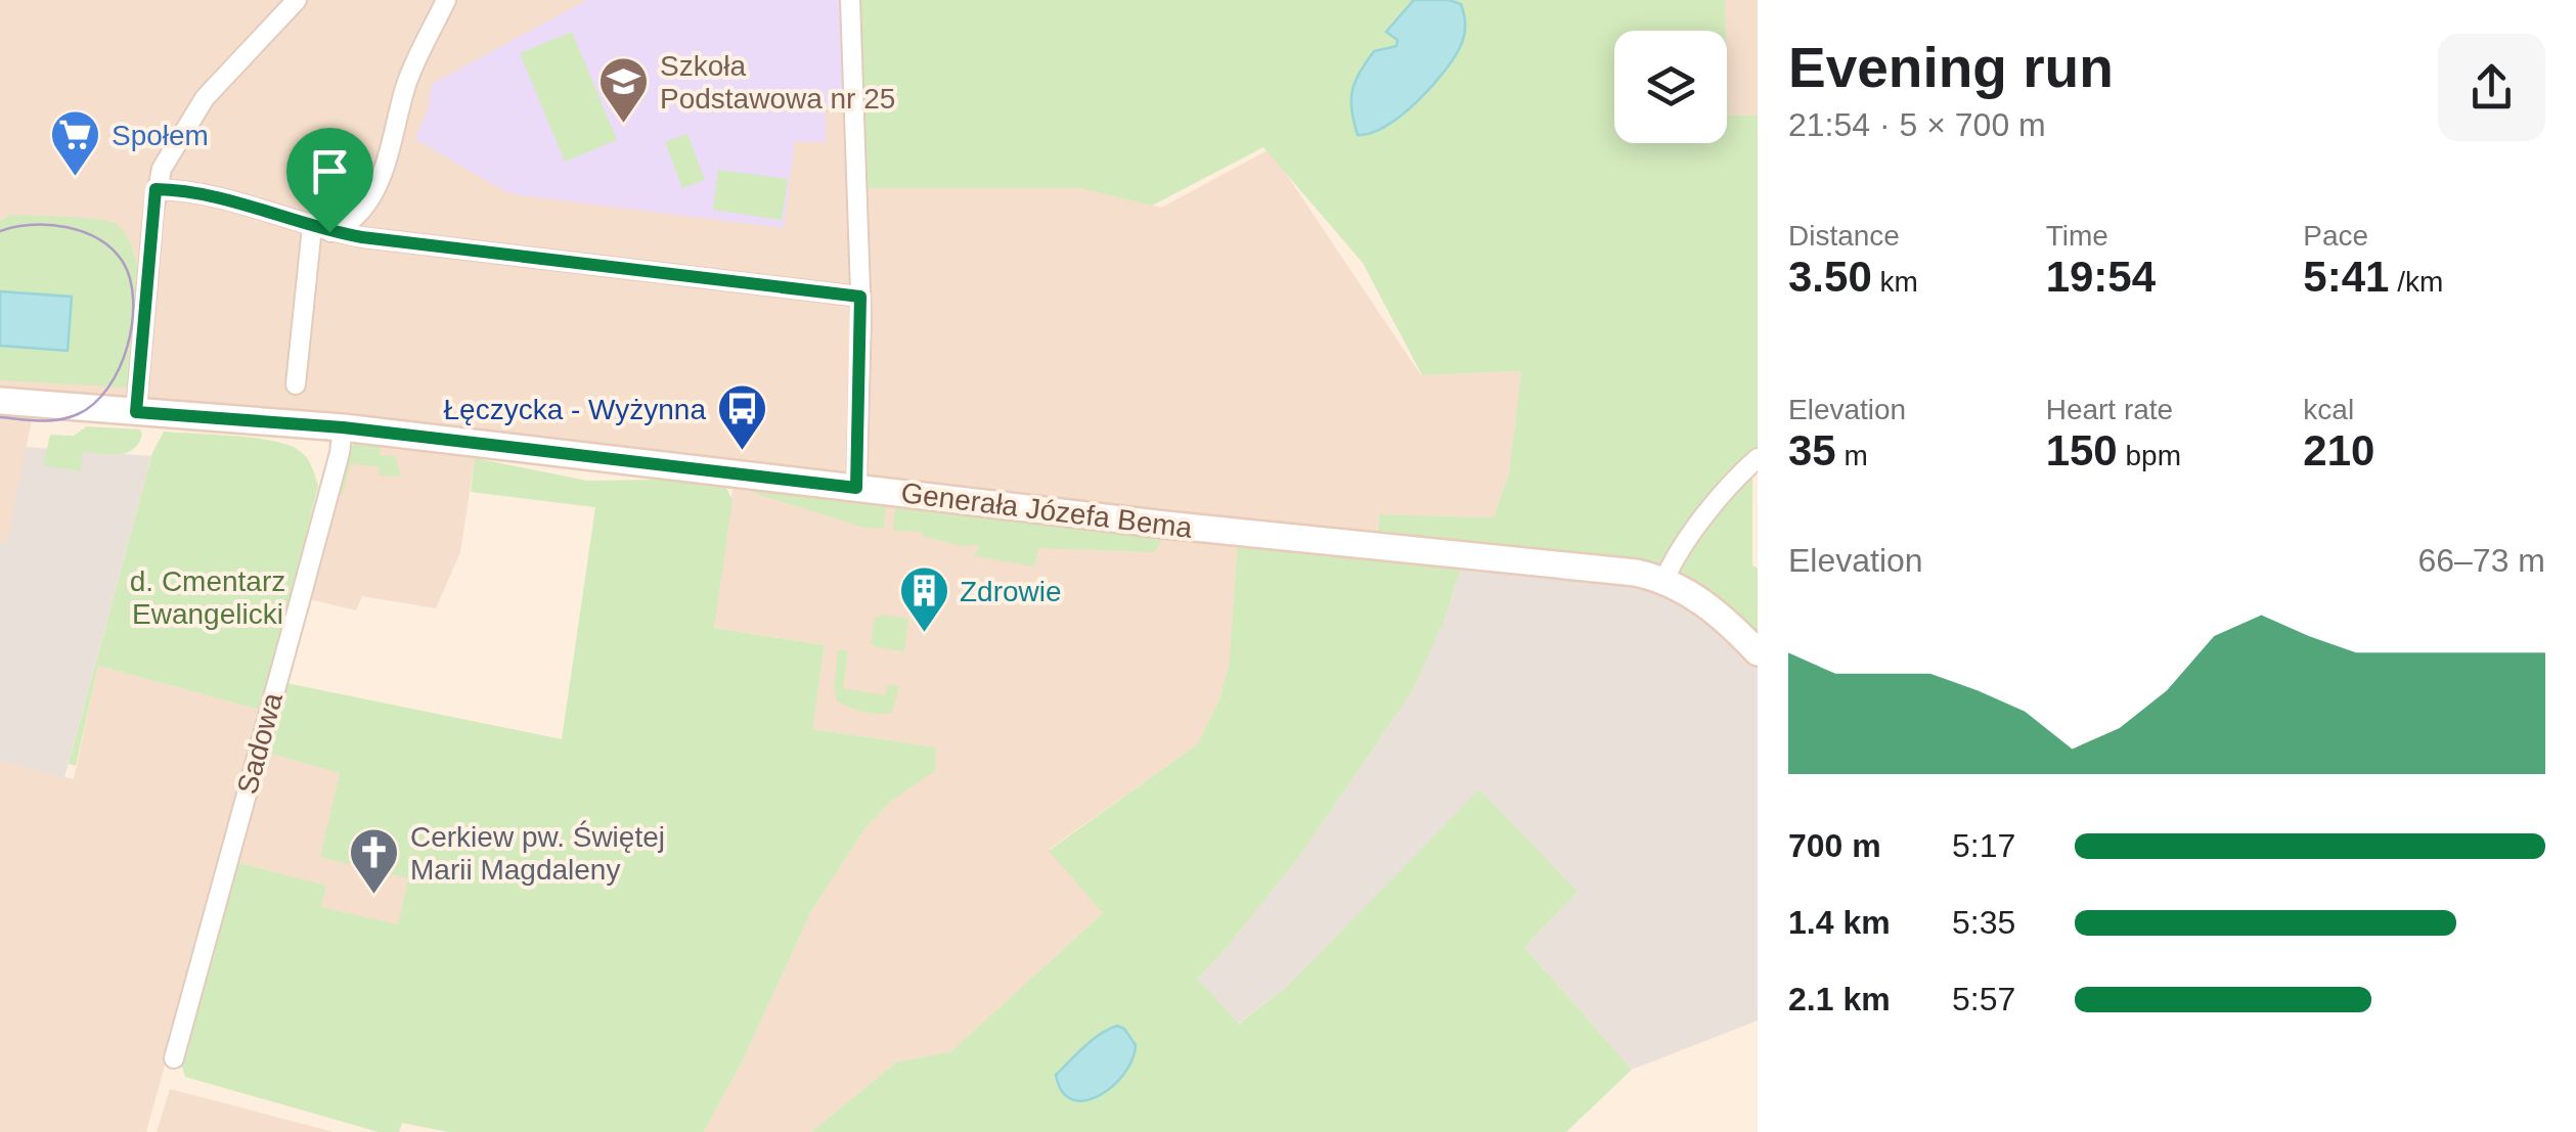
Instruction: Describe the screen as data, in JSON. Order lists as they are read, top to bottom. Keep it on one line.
{"streets":{"street":["Generała Józefa Bema","Sadowa"]},"crossings":[["Generała Józefa Bema","Sadowa"]],"parks":["d. Cmentarz Ewangelicki"],"places":{"school or university":["Szkoła Podstawowa nr 25"],"supermarket":["Społem"],"bus stop":["Łęczycka - Wyżynna"],"building":["Zdrowie"],"church":["Cerkiew pw. Świętej Marii Magdaleny"]},"page":{"heading":["Evening run","21:54 · 5 × 700 m"],"stats":[["Distance","3.50 km"],["Time","19:54"],["Pace","5:41 /km"],["Elevation","35 m"],["Heart rate","150 bpm"],["kcal","210"]],"chart":["Elevation","66–73 m"],"list":[{"name":"700 m","note":"5:17"},{"name":"1.4 km","note":"5:35"},{"name":"2.1 km","note":"5:57"}]}}
